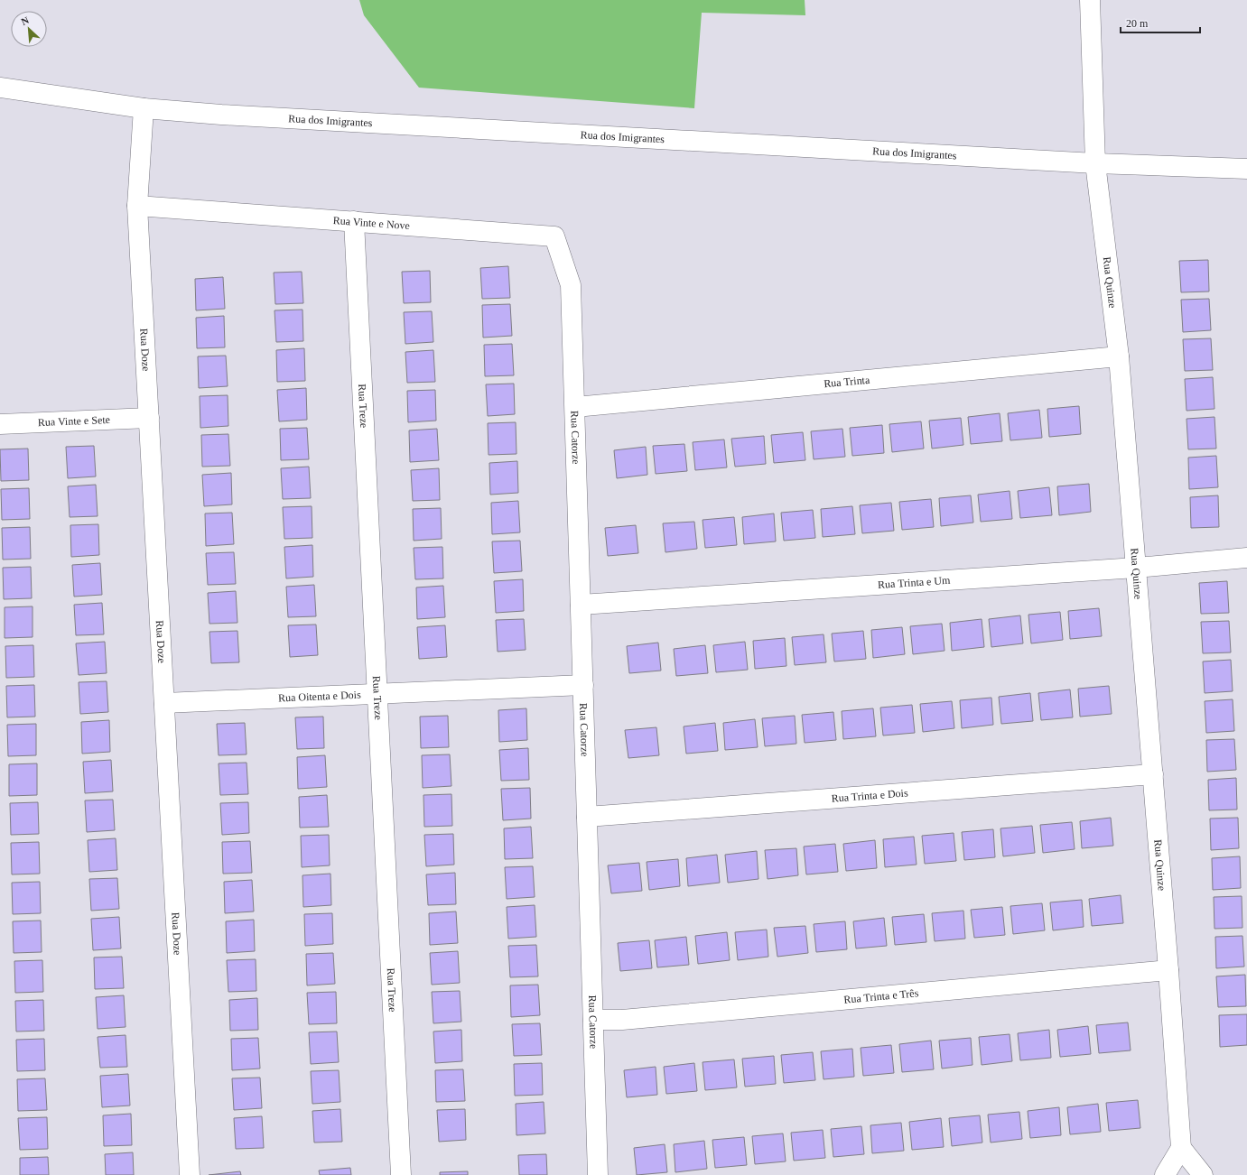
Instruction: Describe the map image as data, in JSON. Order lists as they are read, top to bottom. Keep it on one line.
{"streets":{"street":["Rua dos Imigrantes","Rua Vinte e Nove","Rua Quinze","Rua Doze","Rua Trinta","Rua Treze","Rua Vinte e Sete","Rua Catorze","Rua Trinta e Um","Rua Oitenta e Dois","Rua Trinta e Dois","Rua Trinta e Três"]},"crossings":[["Rua dos Imigrantes","Rua Quinze"],["Rua dos Imigrantes","Rua Doze"],["Rua Vinte e Nove","Rua Doze"],["Rua Vinte e Nove","Rua Treze"],["Rua Vinte e Nove","Rua Catorze"],["Rua Quinze","Rua Trinta"],["Rua Quinze","Rua Trinta e Um"],["Rua Quinze","Rua Trinta e Dois"],["Rua Quinze","Rua Trinta e Três"],["Rua Doze","Rua Vinte e Sete"],["Rua Doze","Rua Oitenta e Dois"],["Rua Trinta","Rua Catorze"],["Rua Treze","Rua Oitenta e Dois"],["Rua Catorze","Rua Trinta e Um"],["Rua Catorze","Rua Oitenta e Dois"],["Rua Catorze","Rua Trinta e Dois"],["Rua Catorze","Rua Trinta e Três"]],"scale_bar":"20 m","north":"top left"}
